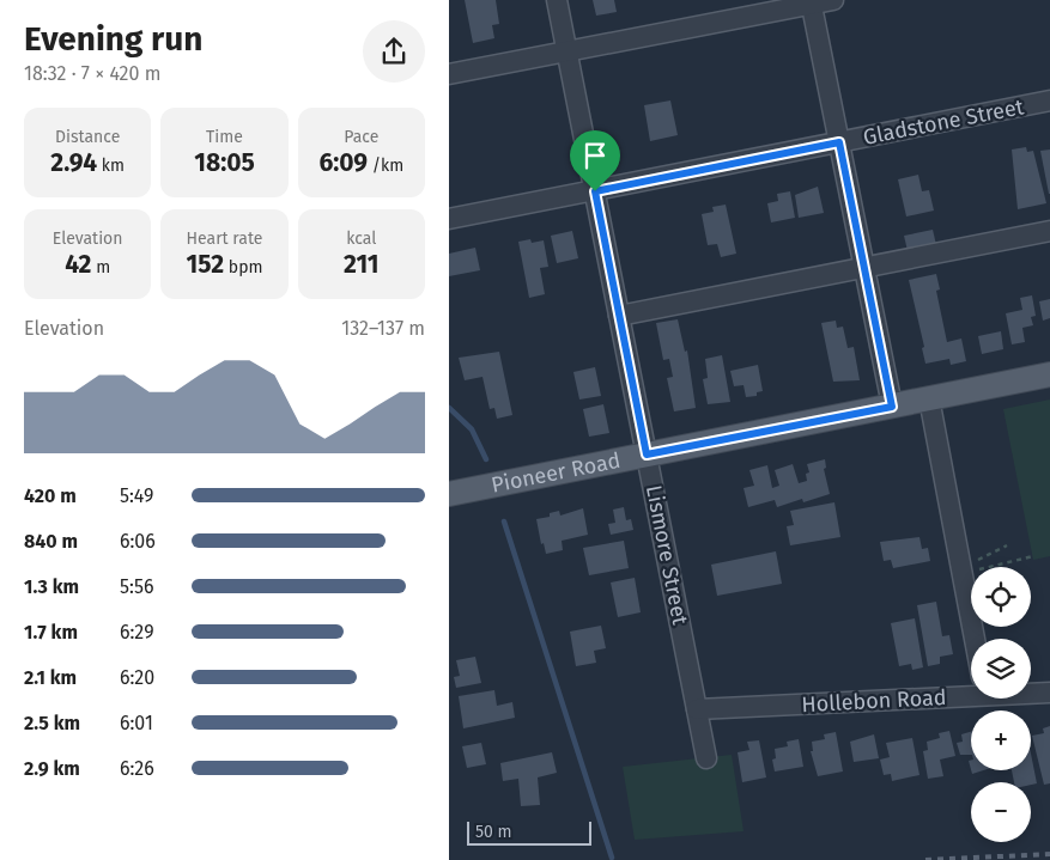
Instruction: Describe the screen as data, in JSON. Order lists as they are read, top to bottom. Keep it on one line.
{"streets":{"main road":["Pioneer Road"],"street":["Gladstone Street","Lismore Street","Hollebon Road"]},"crossings":[["Gladstone Street","Lismore Street"],["Pioneer Road","Lismore Street"],["Lismore Street","Hollebon Road"]],"scale_bar":"50 m","page":{"heading":["Evening run","18:32 · 7 × 420 m"],"stats":[["Distance","2.94 km"],["Time","18:05"],["Pace","6:09 /km"],["Elevation","42 m"],["Heart rate","152 bpm"],["kcal","211"]],"chart":["Elevation","132–137 m"],"list":[{"name":"420 m","note":"5:49"},{"name":"840 m","note":"6:06"},{"name":"1.3 km","note":"5:56"},{"name":"1.7 km","note":"6:29"},{"name":"2.1 km","note":"6:20"},{"name":"2.5 km","note":"6:01"},{"name":"2.9 km","note":"6:26"}],"map_buttons":["+","−"],"scale":"50 m"}}
